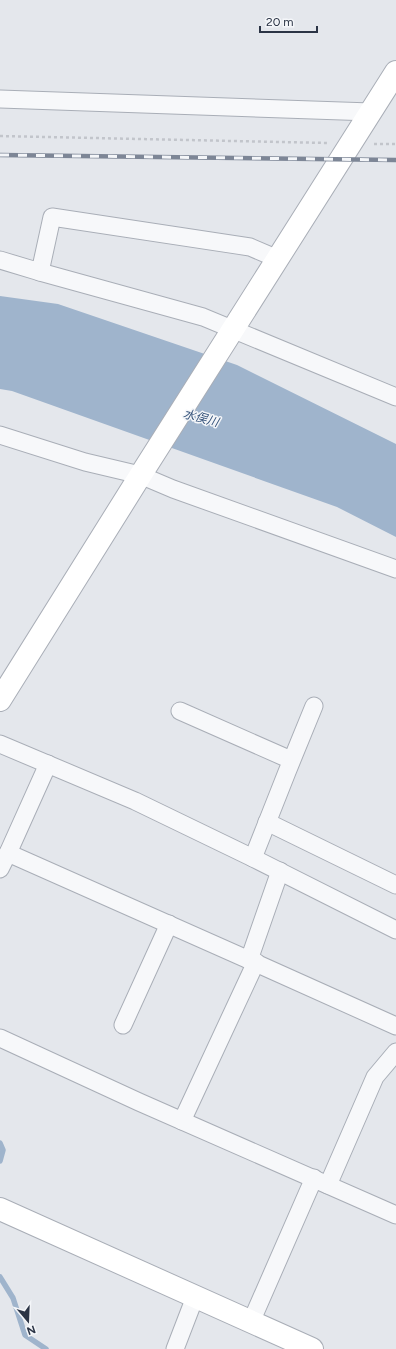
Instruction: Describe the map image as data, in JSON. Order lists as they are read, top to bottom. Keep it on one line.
{"water":["水俣川"],"scale_bar":"20 m","north":"bottom"}
